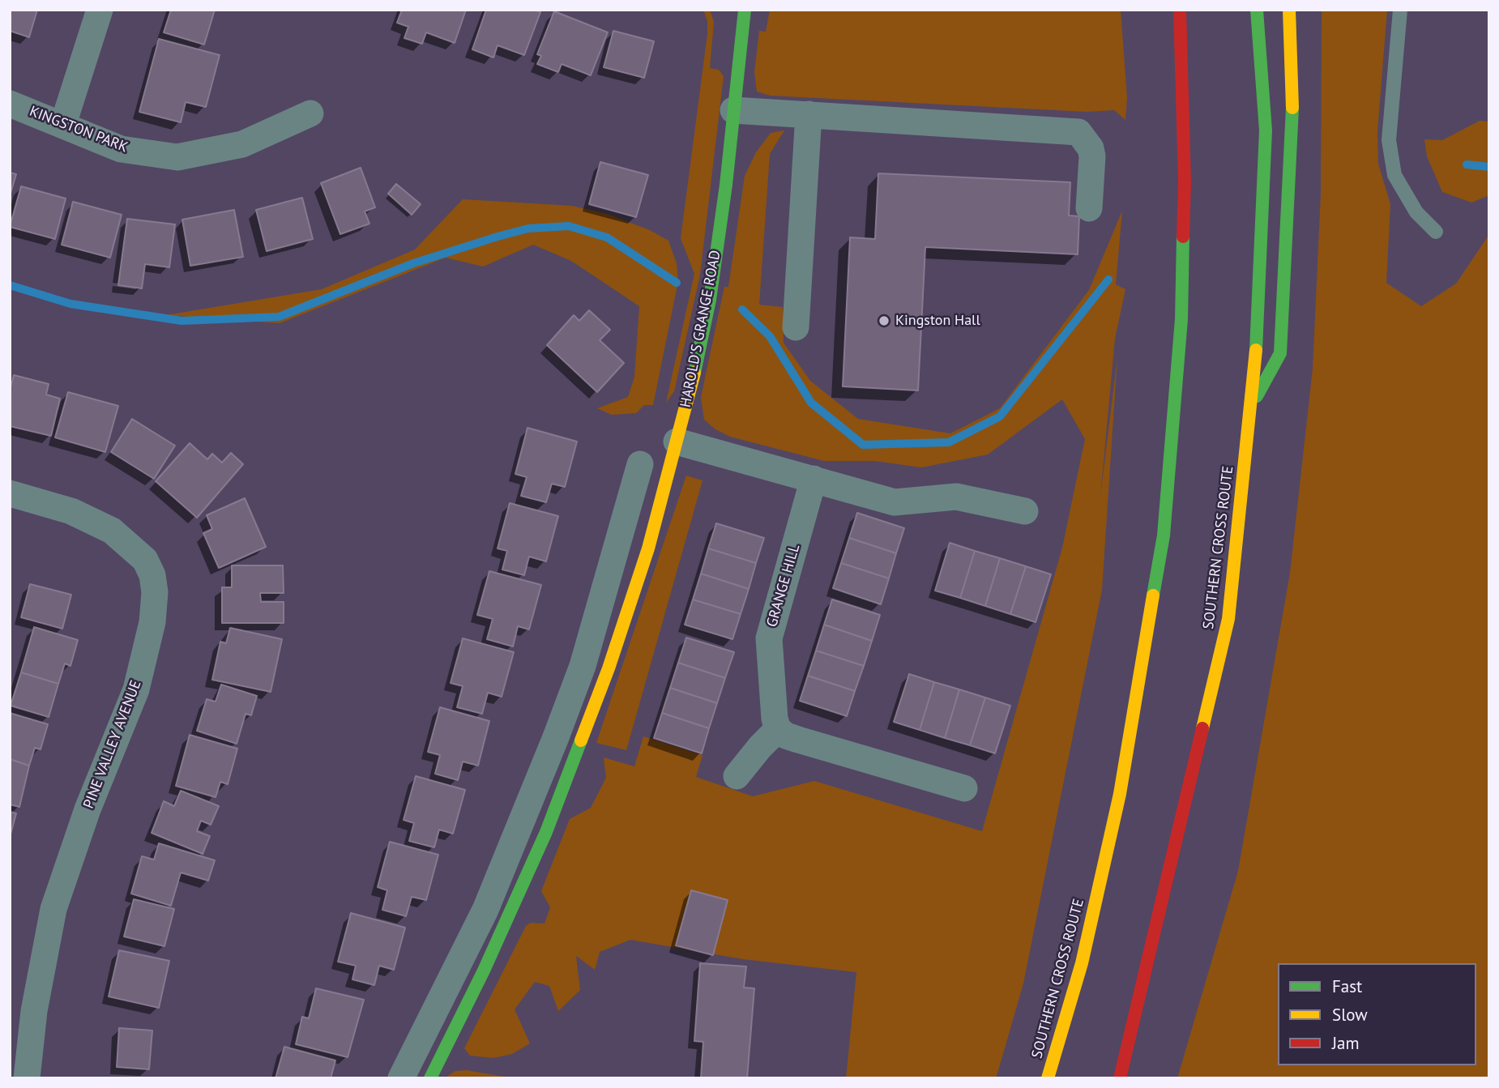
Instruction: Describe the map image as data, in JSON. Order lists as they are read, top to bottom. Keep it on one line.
{"streets":{"main road":["HAROLD'S GRANGE ROAD","SOUTHERN CROSS ROUTE"],"street":["KINGSTON PARK","GRANGE HILL","PINE VALLEY AVENUE"]},"places":["Kingston Hall"],"legend":["Fast","Slow","Jam"]}
